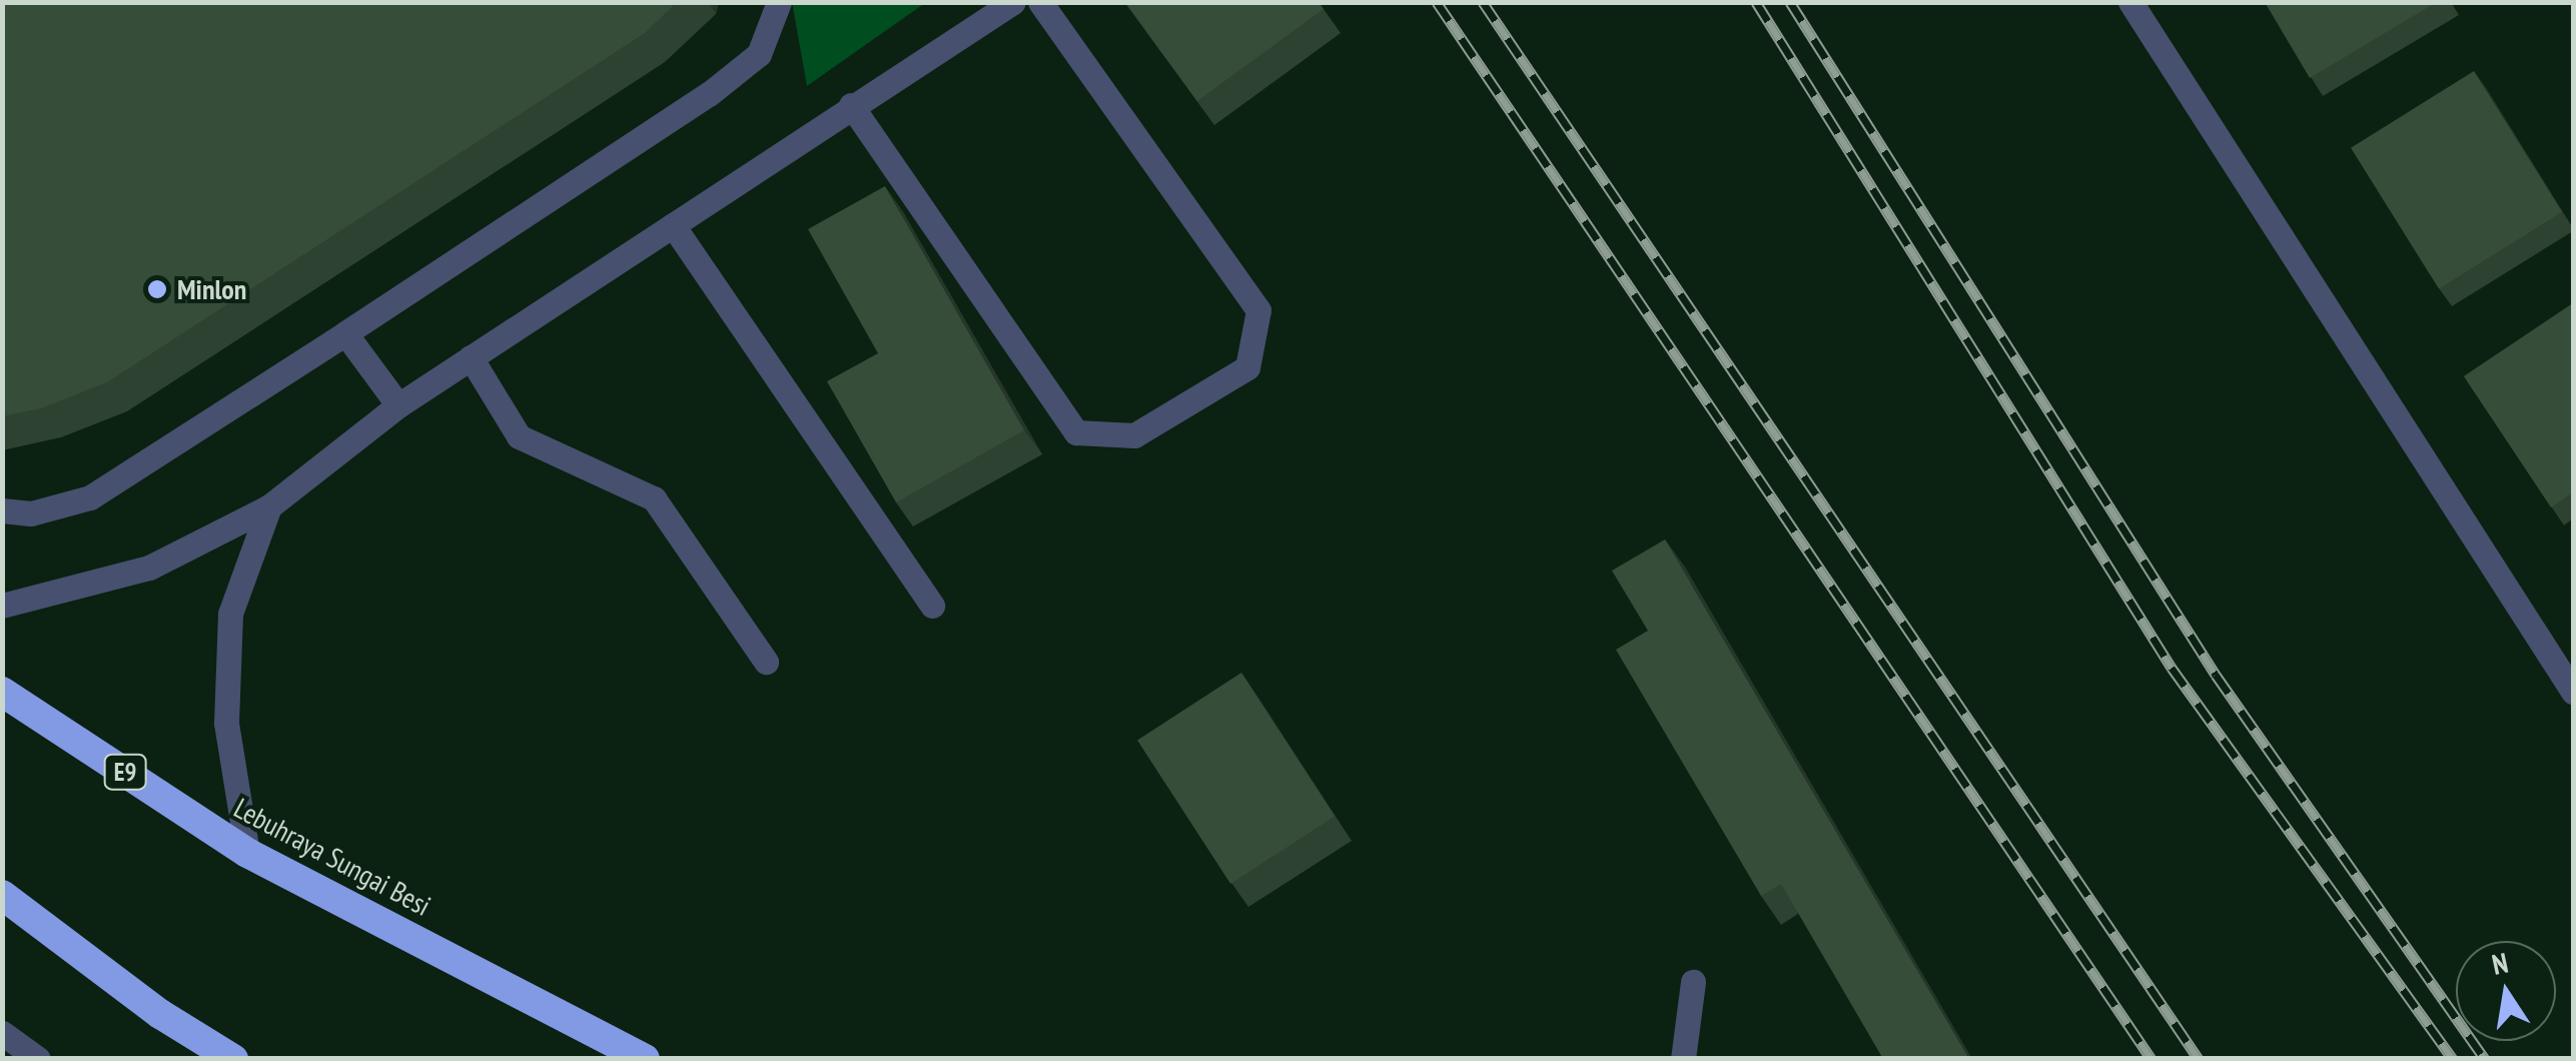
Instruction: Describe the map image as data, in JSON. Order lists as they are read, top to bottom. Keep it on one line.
{"streets":{"highway":["E9","Lebuhraya Sungai Besi"]},"places":["Minlon"],"north":"top"}
